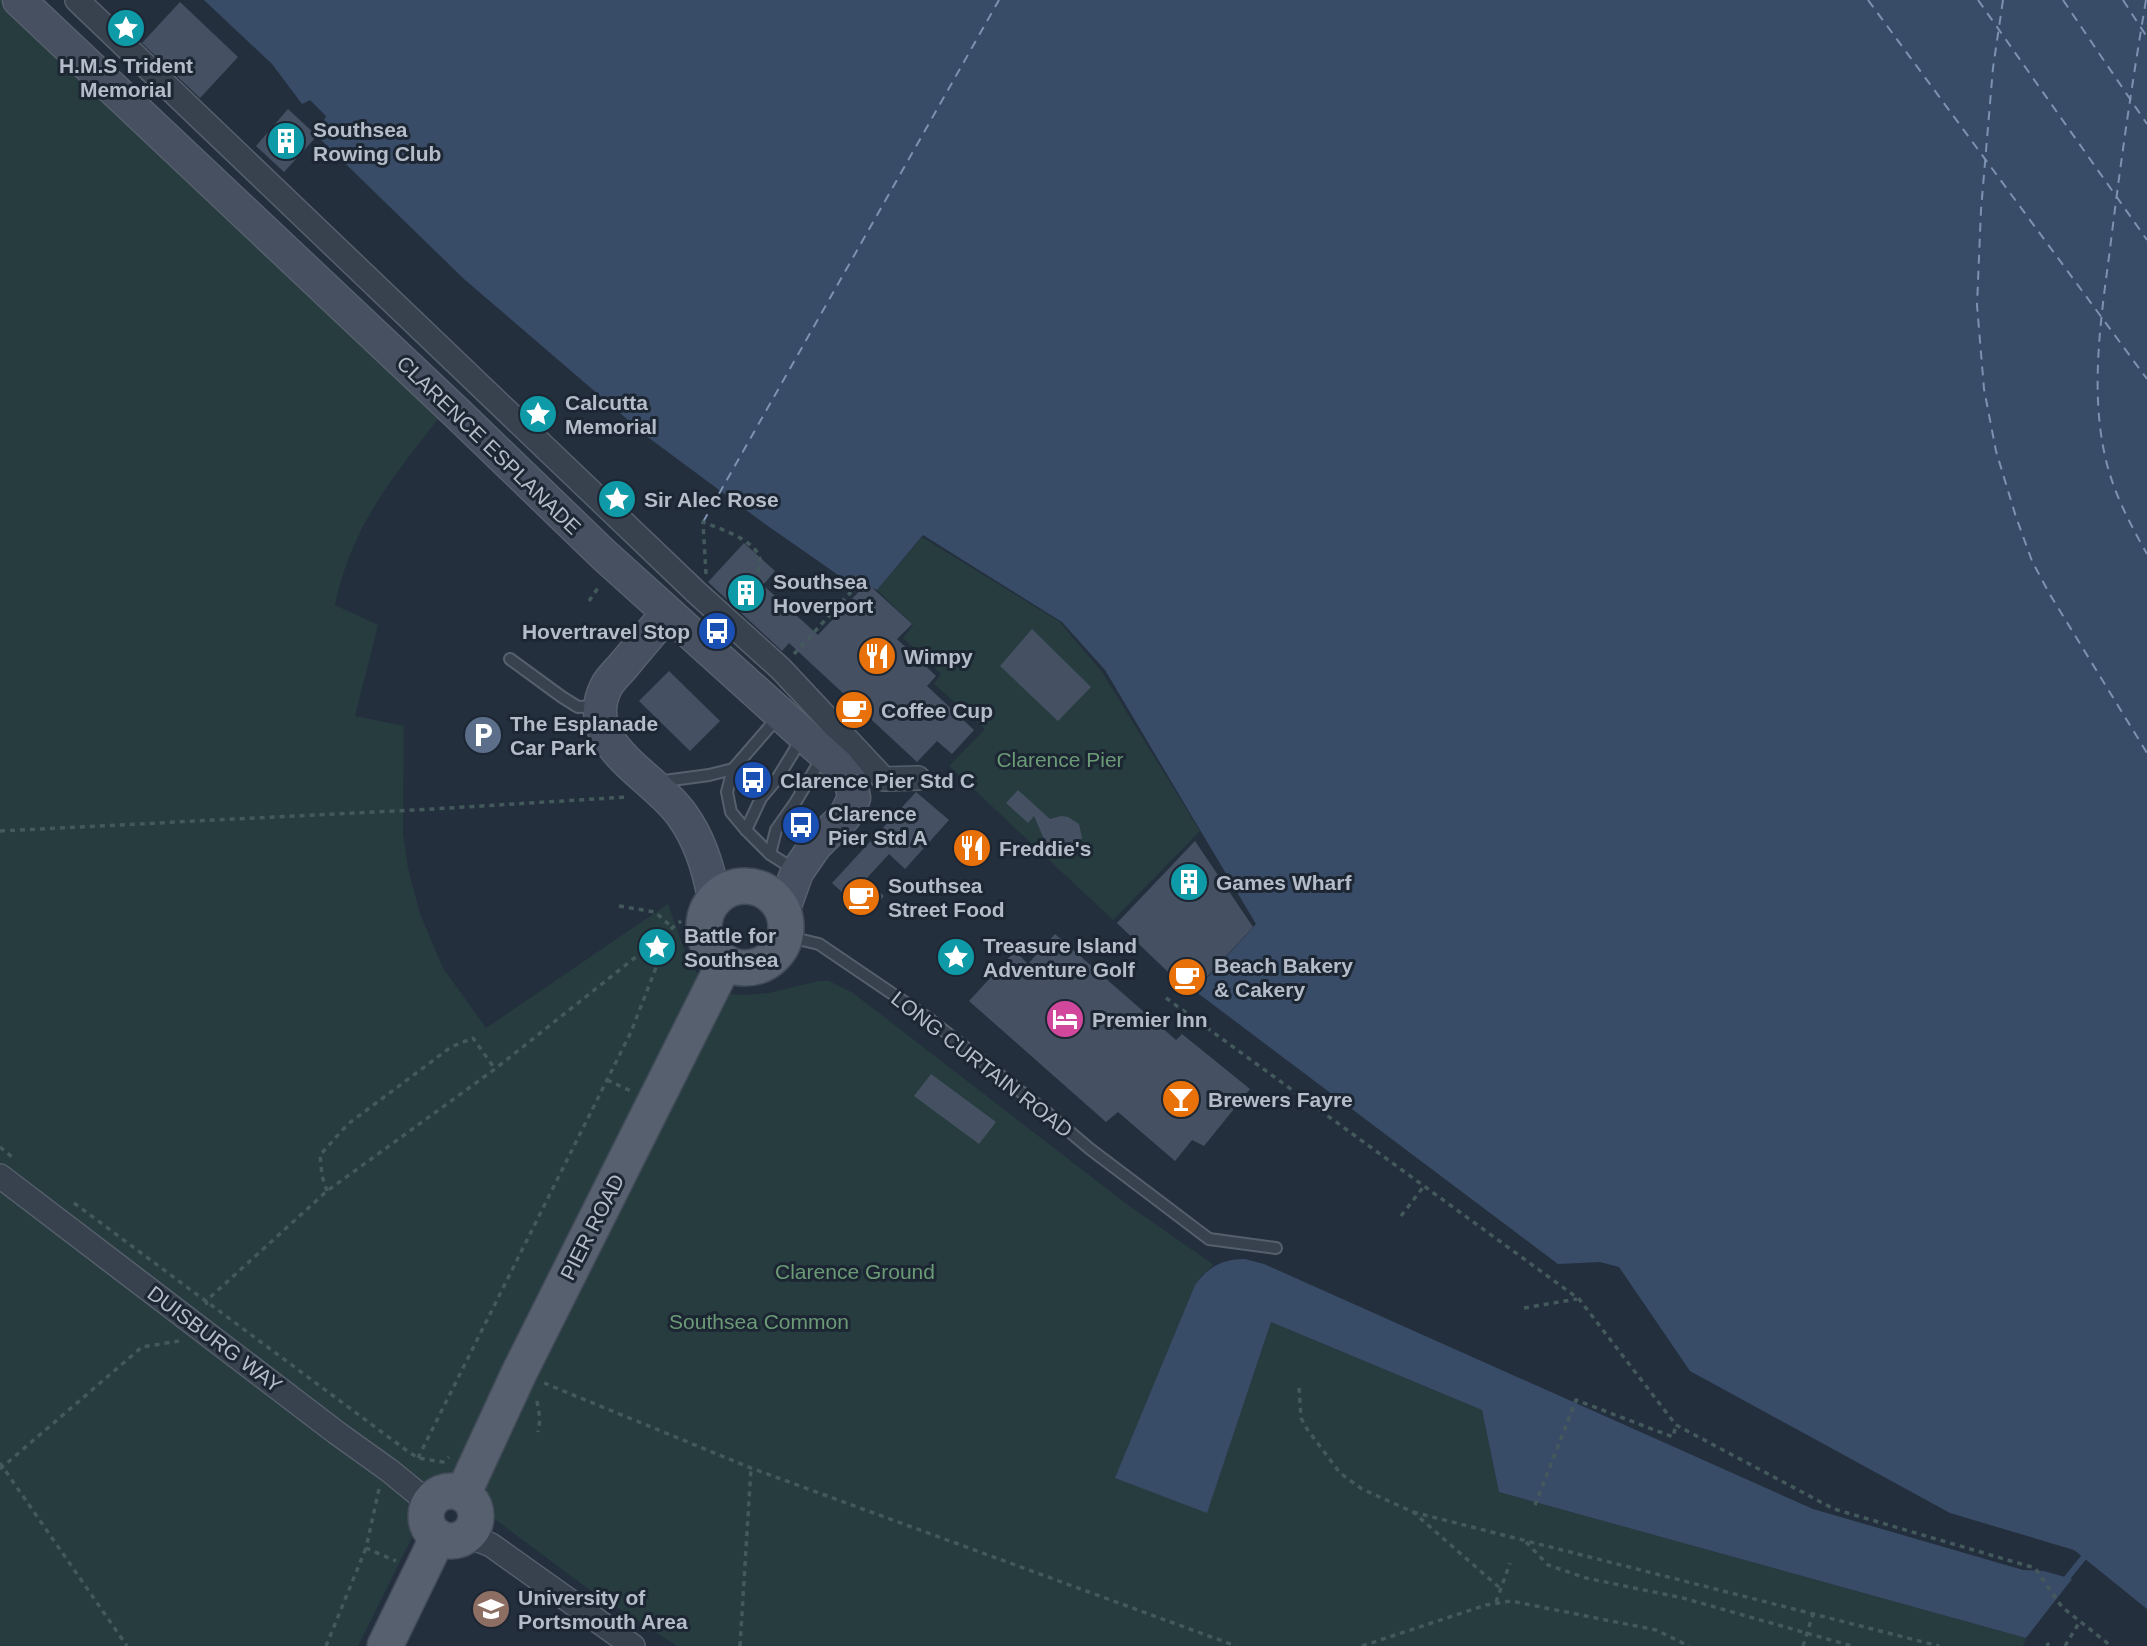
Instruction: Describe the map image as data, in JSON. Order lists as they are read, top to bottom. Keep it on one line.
{"streets":{"main road":["PIER ROAD"],"street":["CLARENCE ESPLANADE","DUISBURG WAY"],"lane":["LONG CURTAIN ROAD"]},"crossings":[["CLARENCE ESPLANADE","LONG CURTAIN ROAD"],["CLARENCE ESPLANADE","PIER ROAD"],["LONG CURTAIN ROAD","PIER ROAD"],["PIER ROAD","DUISBURG WAY"]],"parks":["Clarence Pier","Clarence Ground","Southsea Common"],"places":{"place":["H.M.S Trident Memorial","Calcutta Memorial","Sir Alec Rose","Battle for Southsea","Treasure Island Adventure Golf"],"building":["Southsea Rowing Club","Southsea Hoverport","Games Wharf"],"bus stop":["Hovertravel Stop","Clarence Pier Std C","Clarence Pier Std A"],"restaurant":["Wimpy","Freddie's"],"cafe":["Coffee Cup","Southsea Street Food","Beach Bakery & Cakery"],"parking":["The Esplanade Car Park"],"hotel":["Premier Inn"],"bar":["Brewers Fayre"],"school or university":["University of Portsmouth Area"]}}
